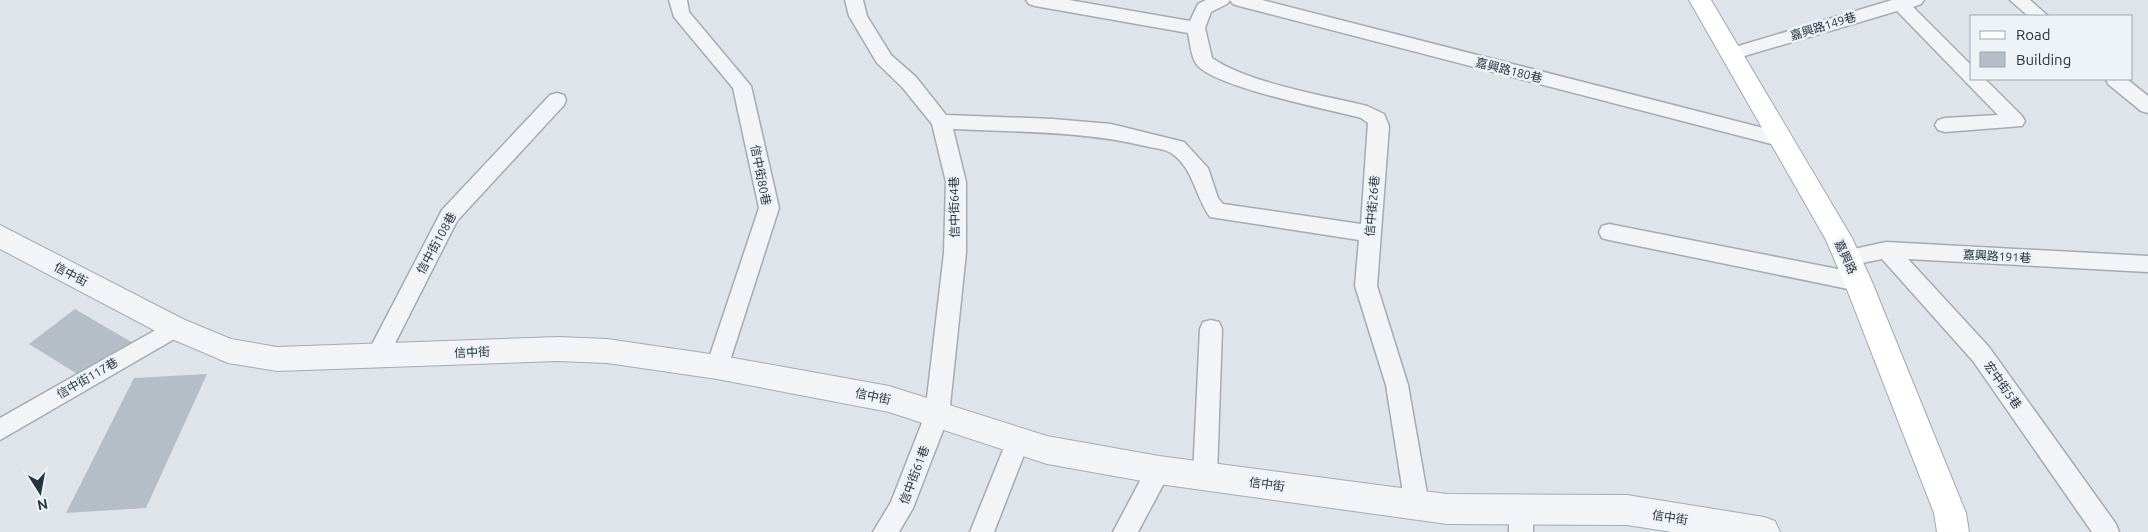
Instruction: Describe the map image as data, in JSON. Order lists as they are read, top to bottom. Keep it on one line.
{"streets":{"main road":["嘉興路"],"street":["信中街"],"lane":["嘉興路149巷","嘉興路180巷","信中街80巷","信中街26巷","信中街64巷","信中街108巷","嘉興路191巷","信中街117巷","宏中街5巷","信中街61巷"]},"crossings":[["嘉興路149巷","嘉興路"],["嘉興路180巷","嘉興路"],["信中街80巷","信中街"],["信中街26巷","信中街"],["信中街64巷","信中街"],["信中街64巷","信中街61巷"],["信中街108巷","信中街"],["嘉興路191巷","嘉興路"],["嘉興路191巷","宏中街5巷"],["信中街","信中街117巷"],["信中街","信中街61巷"]],"legend":["Road","Building"],"north":"bottom"}
